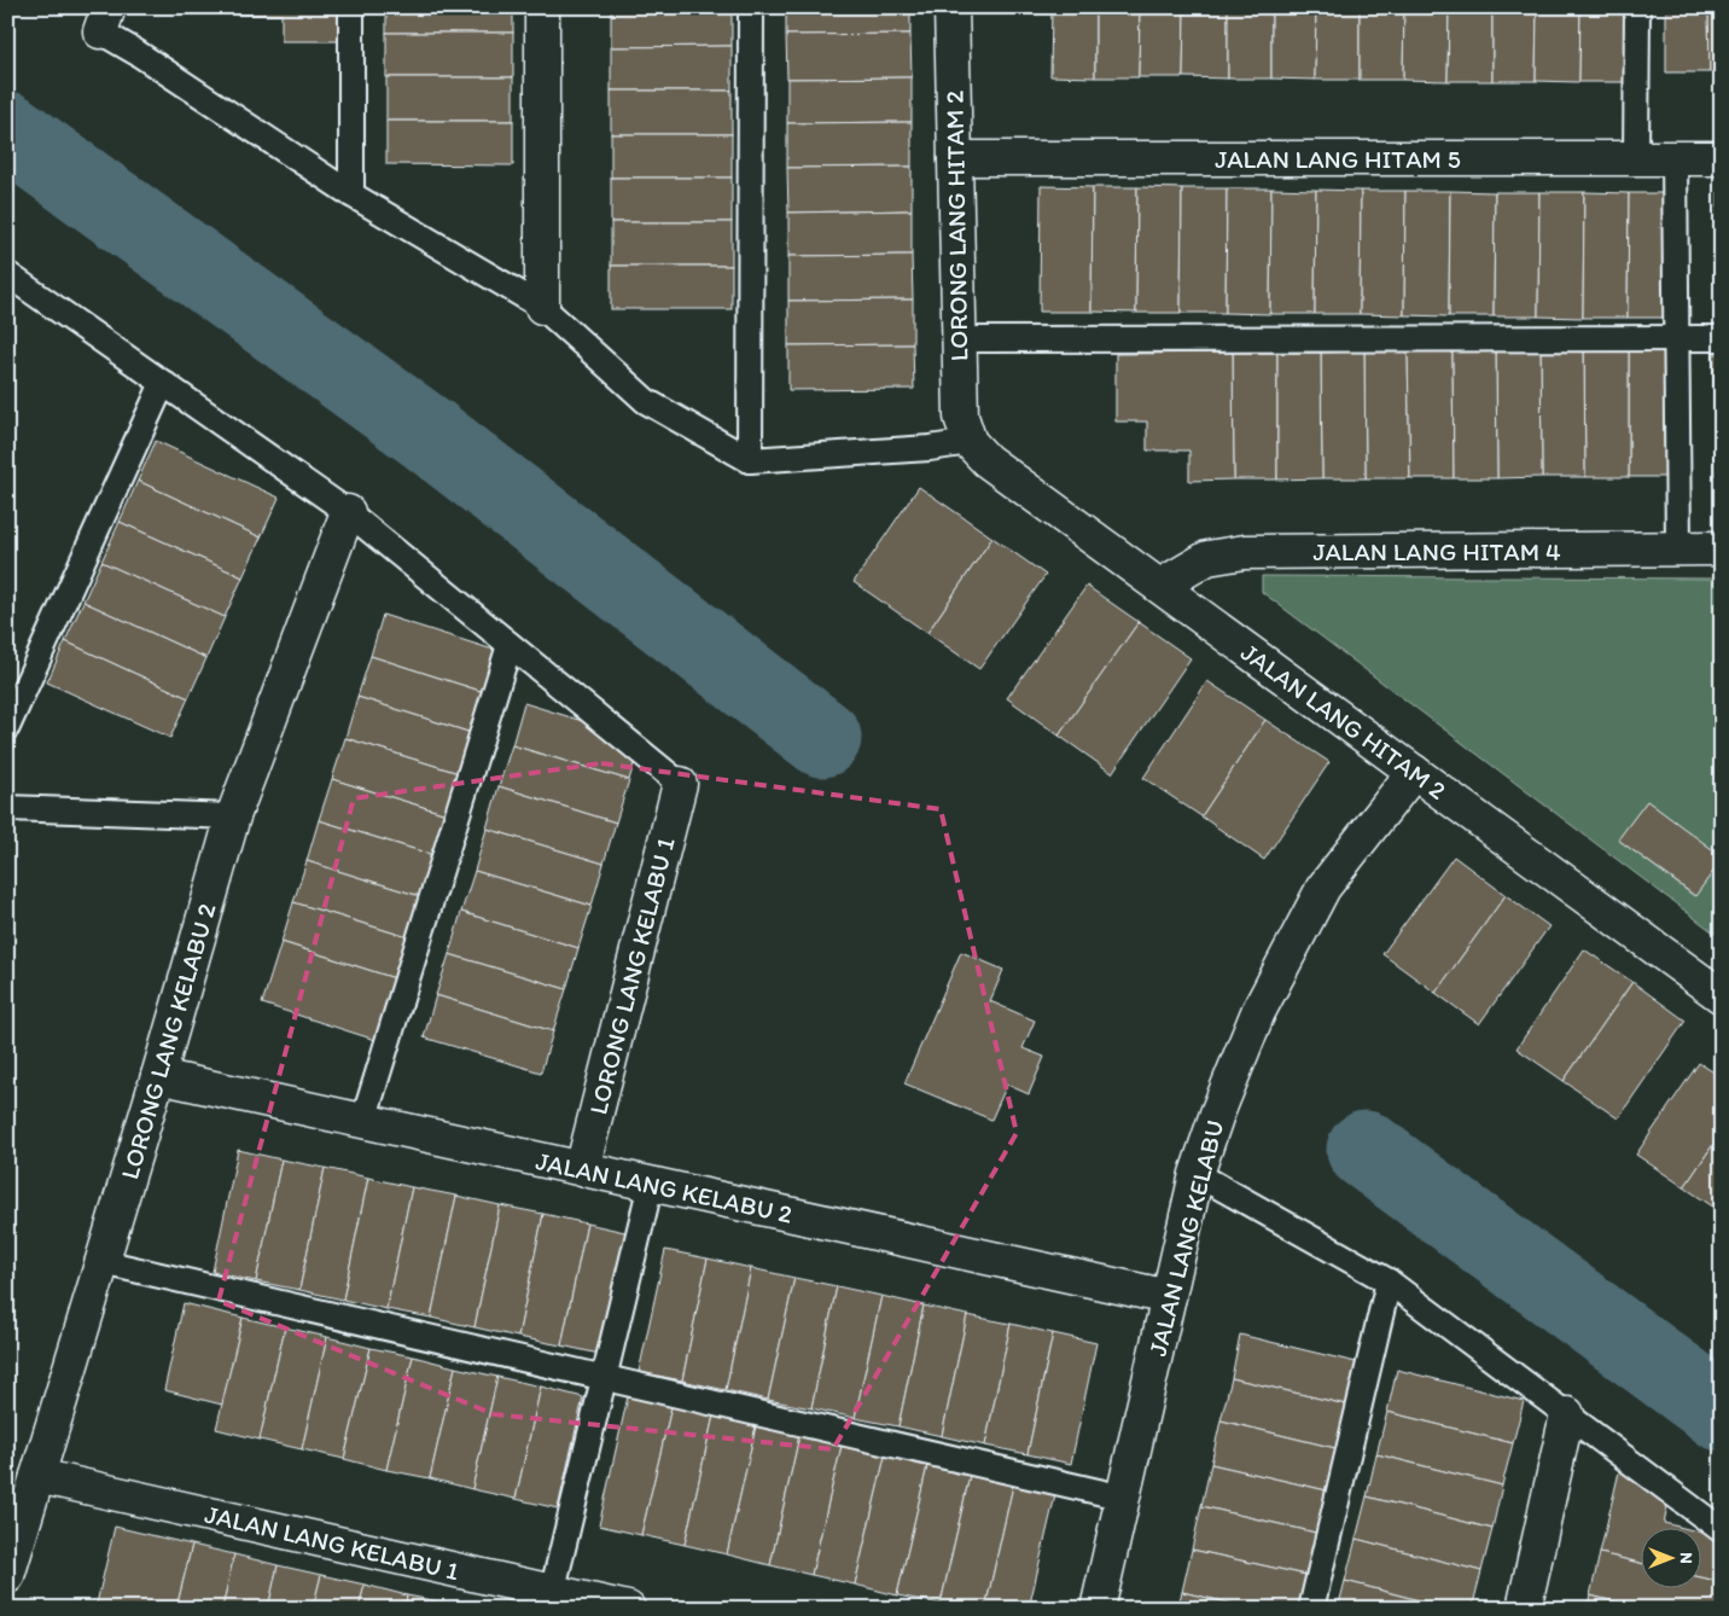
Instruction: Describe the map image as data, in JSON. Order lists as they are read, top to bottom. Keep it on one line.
{"streets":{"street":["JALAN LANG HITAM 5","LORONG LANG HITAM 2","JALAN LANG HITAM 4","JALAN LANG HITAM 2","LORONG LANG KELABU 1","LORONG LANG KELABU 2","JALAN LANG KELABU 2","JALAN LANG KELABU","JALAN LANG KELABU 1"]},"crossings":[["JALAN LANG HITAM 5","LORONG LANG HITAM 2"],["LORONG LANG HITAM 2","JALAN LANG HITAM 2"],["JALAN LANG HITAM 4","JALAN LANG HITAM 2"],["JALAN LANG HITAM 2","JALAN LANG KELABU"],["LORONG LANG KELABU 1","JALAN LANG KELABU 2"],["LORONG LANG KELABU 2","JALAN LANG KELABU 2"],["LORONG LANG KELABU 2","JALAN LANG KELABU 1"],["JALAN LANG KELABU 2","JALAN LANG KELABU"]],"north":"right"}
